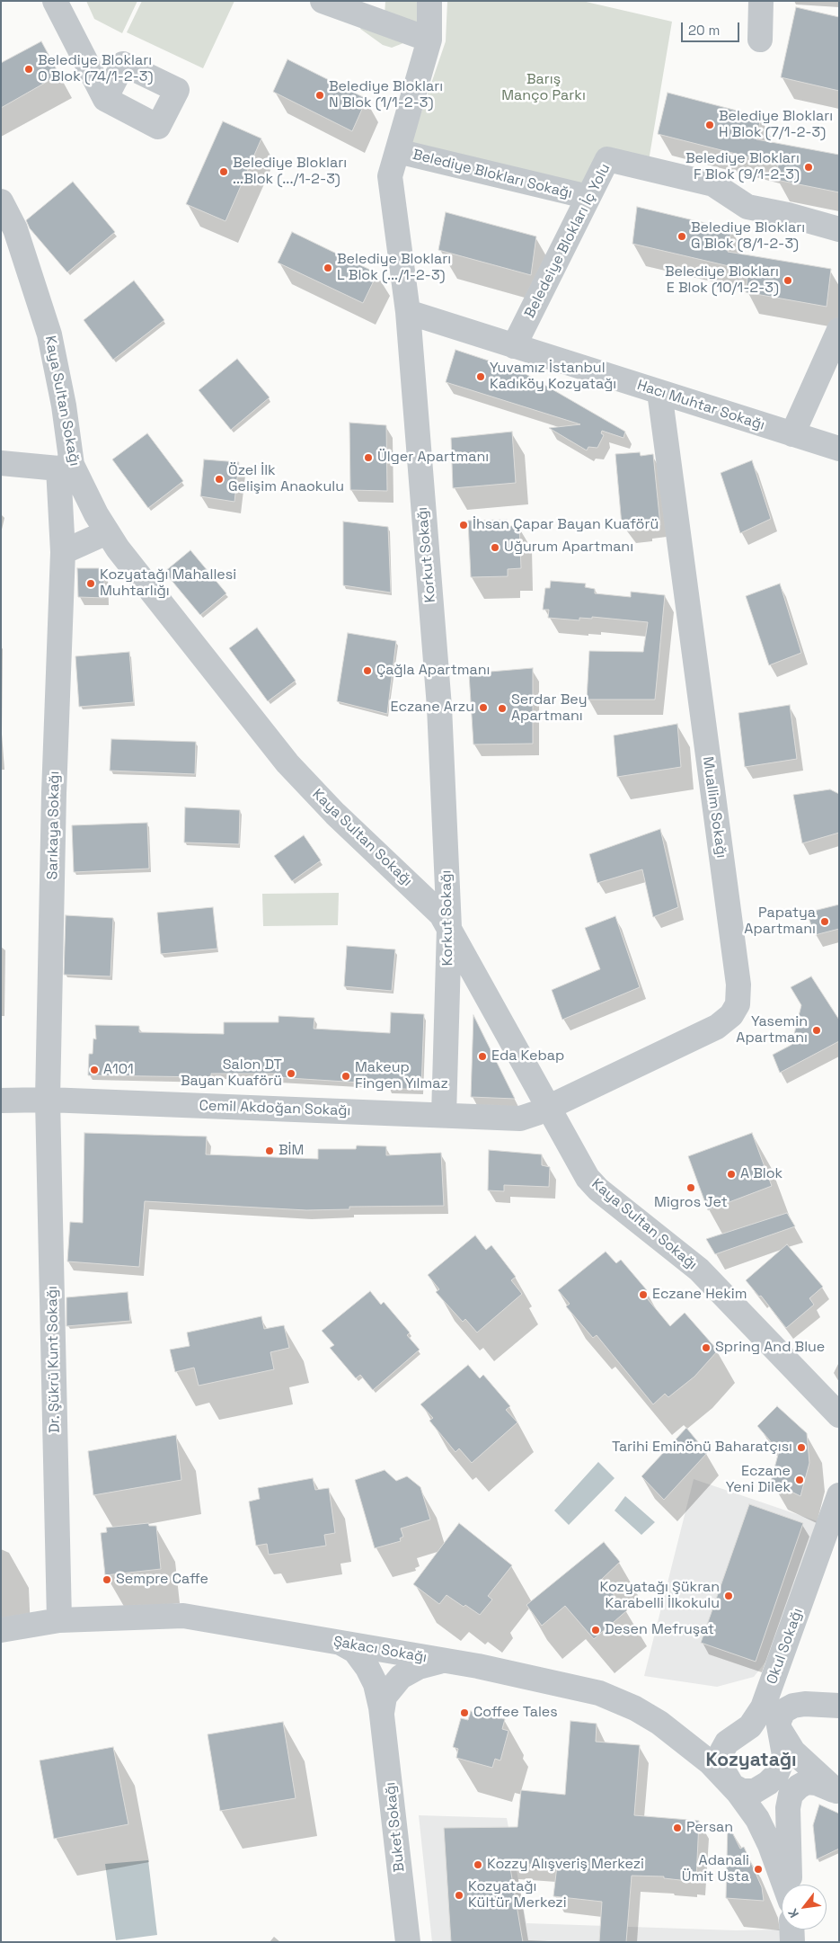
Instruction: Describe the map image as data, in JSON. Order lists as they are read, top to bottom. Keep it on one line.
{"streets":{"street":["Belediye Blokları Sokağı","Beledeiye Blokları İç Yolu","Kaya Sultan Sokağı","Hacı Muhtar Sokağı","Korkut Sokağı","Muallim Sokağı","Sarıkaya Sokağı","Cemil Akdoğan Sokağı","Dr. Şükrü Kunt Sokağı","Okul Sokağı","Şakacı Sokağı","Buket Sokağı"]},"crossings":[["Belediye Blokları Sokağı","Beledeiye Blokları İç Yolu"],["Belediye Blokları Sokağı","Korkut Sokağı"],["Beledeiye Blokları İç Yolu","Hacı Muhtar Sokağı"],["Kaya Sultan Sokağı","Korkut Sokağı"],["Kaya Sultan Sokağı","Muallim Sokağı"],["Kaya Sultan Sokağı","Sarıkaya Sokağı"],["Kaya Sultan Sokağı","Cemil Akdoğan Sokağı"],["Hacı Muhtar Sokağı","Korkut Sokağı"],["Hacı Muhtar Sokağı","Muallim Sokağı"],["Korkut Sokağı","Cemil Akdoğan Sokağı"],["Muallim Sokağı","Cemil Akdoğan Sokağı"],["Sarıkaya Sokağı","Cemil Akdoğan Sokağı"],["Sarıkaya Sokağı","Dr. Şükrü Kunt Sokağı"],["Cemil Akdoğan Sokağı","Dr. Şükrü Kunt Sokağı"],["Dr. Şükrü Kunt Sokağı","Şakacı Sokağı"],["Okul Sokağı","Şakacı Sokağı"],["Şakacı Sokağı","Buket Sokağı"]],"districts":["Kozyatağı"],"parks":["Barış Manço Parkı"],"places":["Belediye Blokları O Blok (74/1-2-3)","Belediye Blokları N Blok (1/1-2-3)","Belediye Blokları H Blok (7/1-2-3)","Belediye Blokları F Blok (9/1-2-3)","Belediye Blokları ...Blok (.../1-2-3)","Belediye Blokları G Blok (8/1-2-3)","Belediye Blokları L Blok (.../1-2-3)","Belediye Blokları E Blok (10/1-2-3)","Yuvamız İstanbul Kadıköy Kozyatağı","Ülger Apartmanı","Özel İlk Gelişim Anaokulu","İhsan Çapar Bayan Kuaförü","Uğurum Apartmanı","Kozyatağı Mahallesi Muhtarlığı","Çağla Apartmanı","Eczane Arzu","Serdar Bey Apartmanı","Papatya Apartmanı","Yasemin Apartmanı","Eda Kebap","A101","Salon DT Bayan Kuaförü","Makeup Fingen Yılmaz","BİM","A Blok","Migros Jet","Eczane Hekim","Spring And Blue","Tarihi Eminönü Baharatçısı","Eczane Yeni Dilek","Sempre Caffe","Kozyatağı Şükran Karabelli İlkokulu","Desen Mefruşat","Coffee Tales","Persan","Kozzy Alışveriş Merkezi","Adanali Ümit Usta","Kozyatağı Kültür Merkezi"],"scale_bar":"20 m","north":"bottom left"}
